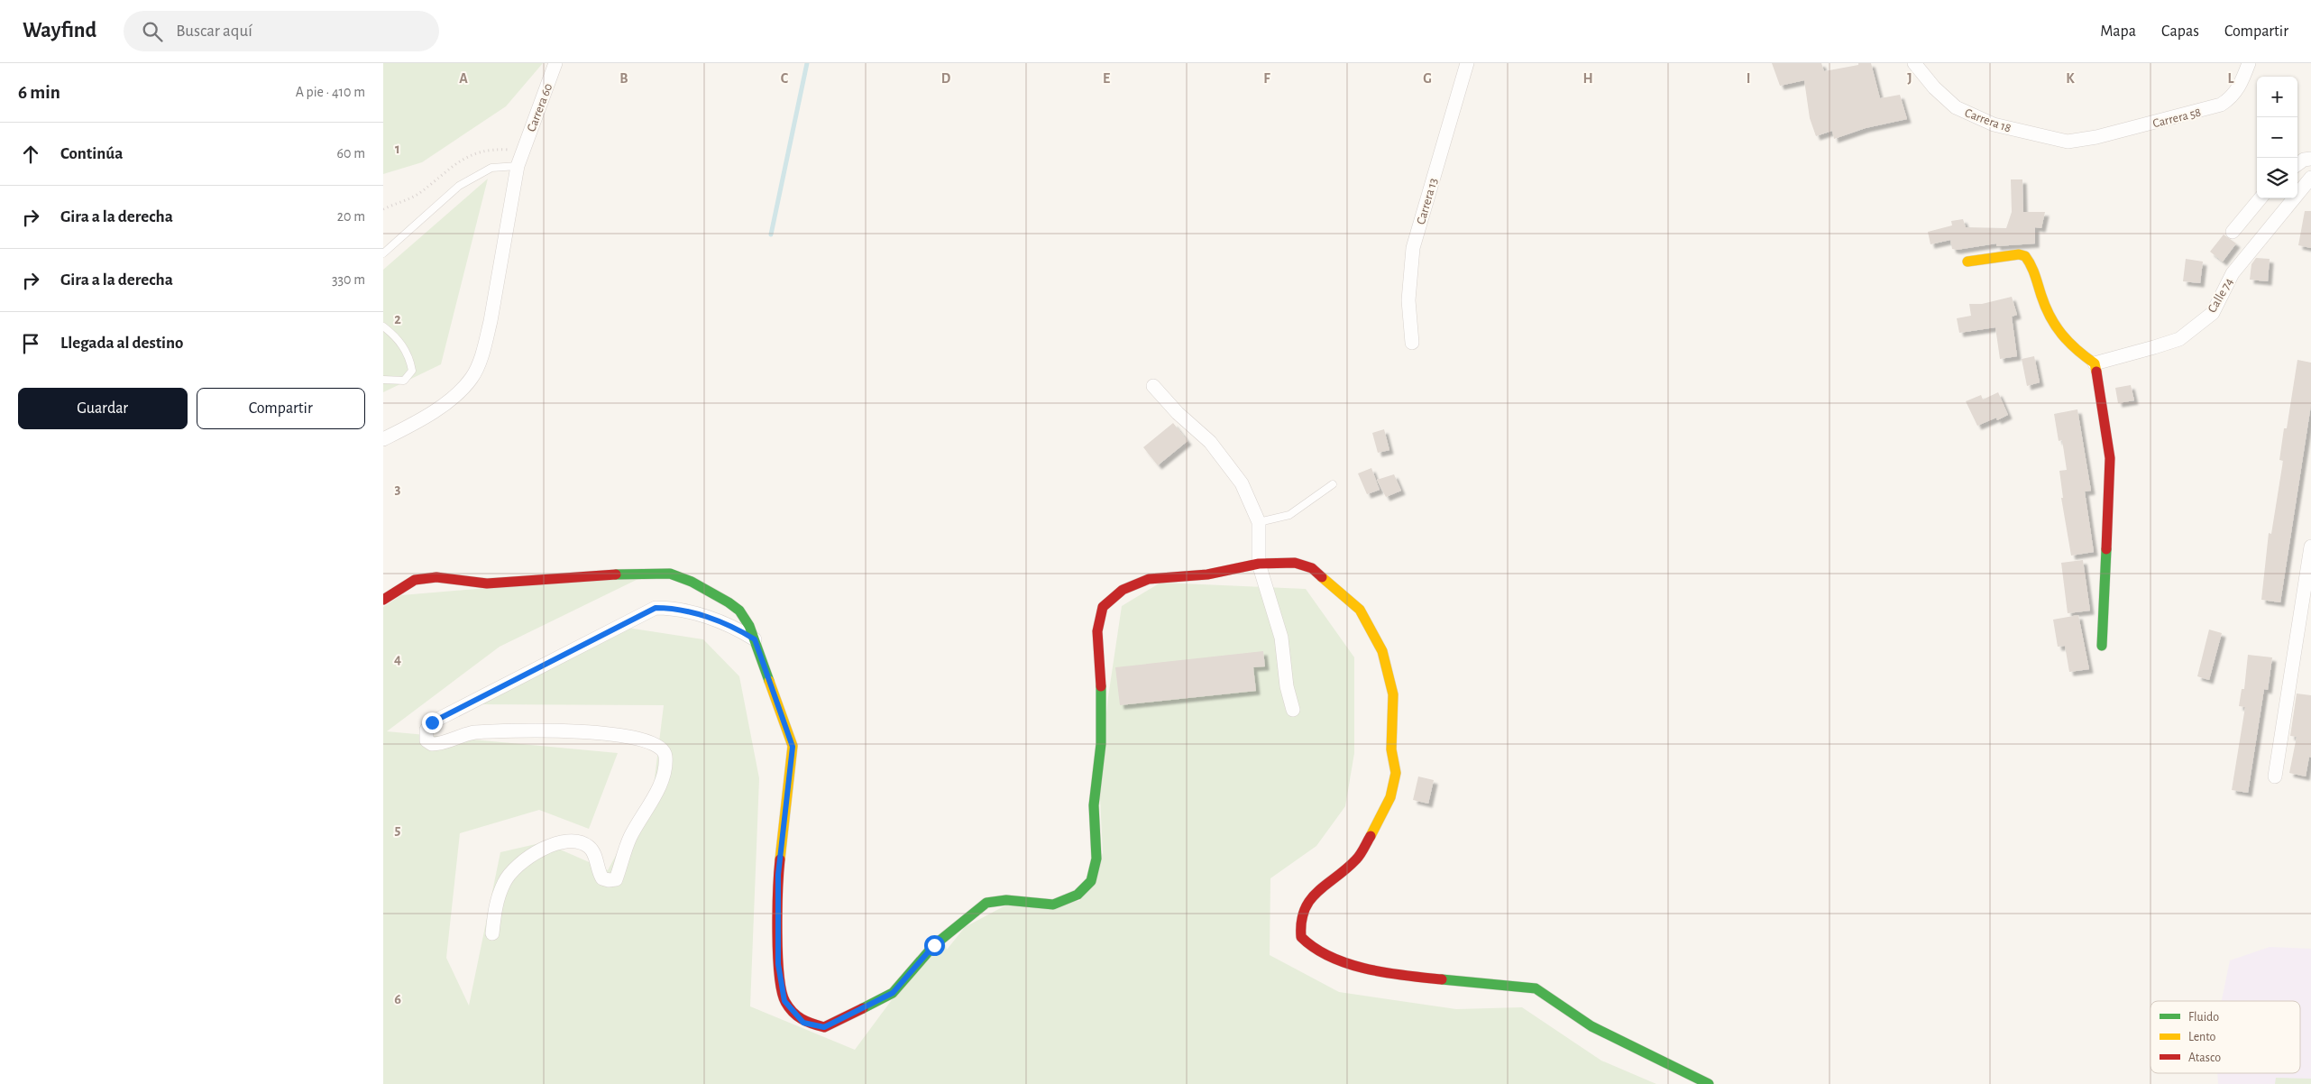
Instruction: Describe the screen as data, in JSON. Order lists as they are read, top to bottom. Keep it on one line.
{"streets":{"street":["Carrera 60","Carrera 58","Carrera 18","Carrera 13","Calle 74"]},"crossings":[["Carrera 58","Carrera 18"]],"legend":["Fluido","Lento","Atasco"],"page":{"header":"Wayfind","search":"Buscar aquí","nav":["Mapa","Capas","Compartir"],"heading":["6 min","A pie · 410 m"],"map_buttons":["+","−"],"list":[["Continúa","60 m"],["Gira a la derecha","20 m"],["Gira a la derecha","330 m"],"Llegada al destino"],"buttons":["Guardar","Compartir"]},"grid":{"columns":["A","B","C","D","E","F","G","H","I","J","K","L"],"rows":["1","2","3","4","5","6"]}}
